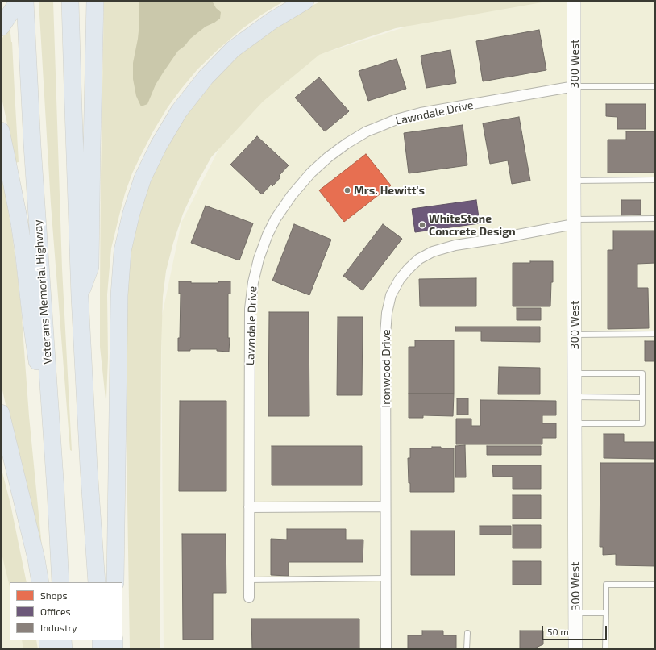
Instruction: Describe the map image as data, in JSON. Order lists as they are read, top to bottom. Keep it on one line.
{"streets":{"highway":["Veterans Memorial Highway"],"main road":["300 West"],"street":["Lawndale Drive","Ironwood Drive"]},"crossings":[["300 West","Lawndale Drive"],["300 West","Ironwood Drive"]],"places":["Mrs. Hewitt's","WhiteStone Concrete Design"],"legend":["Shops","Offices","Industry"],"scale_bar":"50 m"}
